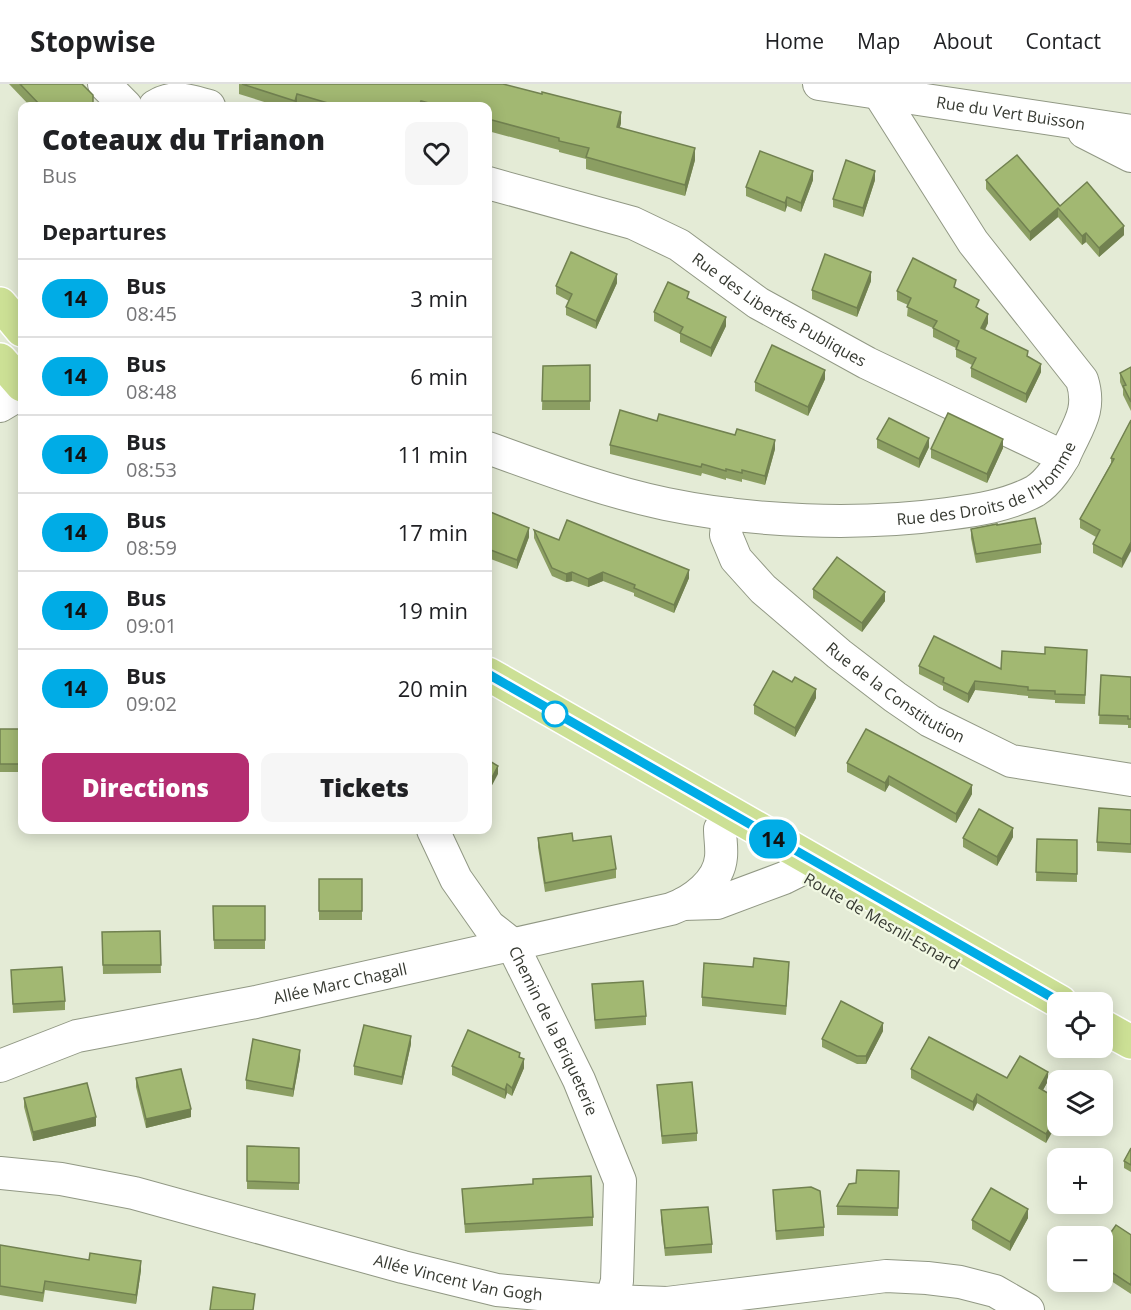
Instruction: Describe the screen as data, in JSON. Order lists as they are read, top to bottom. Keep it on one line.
{"streets":{"main road":["Route de Mesnil-Esnard"],"street":["Rue du Vert Buisson","Rue des Libertés Publiques","Rue des Droits de l'Homme","Rue de la Constitution","Allée Marc Chagall","Chemin de la Briqueterie","Allée Vincent Van Gogh"]},"crossings":[["Rue du Vert Buisson","Rue des Droits de l'Homme"],["Rue des Libertés Publiques","Rue des Droits de l'Homme"],["Rue des Droits de l'Homme","Rue de la Constitution"],["Allée Marc Chagall","Chemin de la Briqueterie"],["Chemin de la Briqueterie","Allée Vincent Van Gogh"]],"lines":["bus line 14"],"page":{"header":"Stopwise","nav":["Home","Map","About","Contact"],"on_map":"14","heading":[["Coteaux du Trianon","Bus"],"Departures"],"list":[{"mark":"14","name":"Bus","note":"08:45","value":"3 min"},{"mark":"14","name":"Bus","note":"08:48","value":"6 min"},{"mark":"14","name":"Bus","note":"08:53","value":"11 min"},{"mark":"14","name":"Bus","note":"08:59","value":"17 min"},{"mark":"14","name":"Bus","note":"09:01","value":"19 min"},{"mark":"14","name":"Bus","note":"09:02","value":"20 min"}],"buttons":["Directions","Tickets"],"map_buttons":["+","−"]}}
